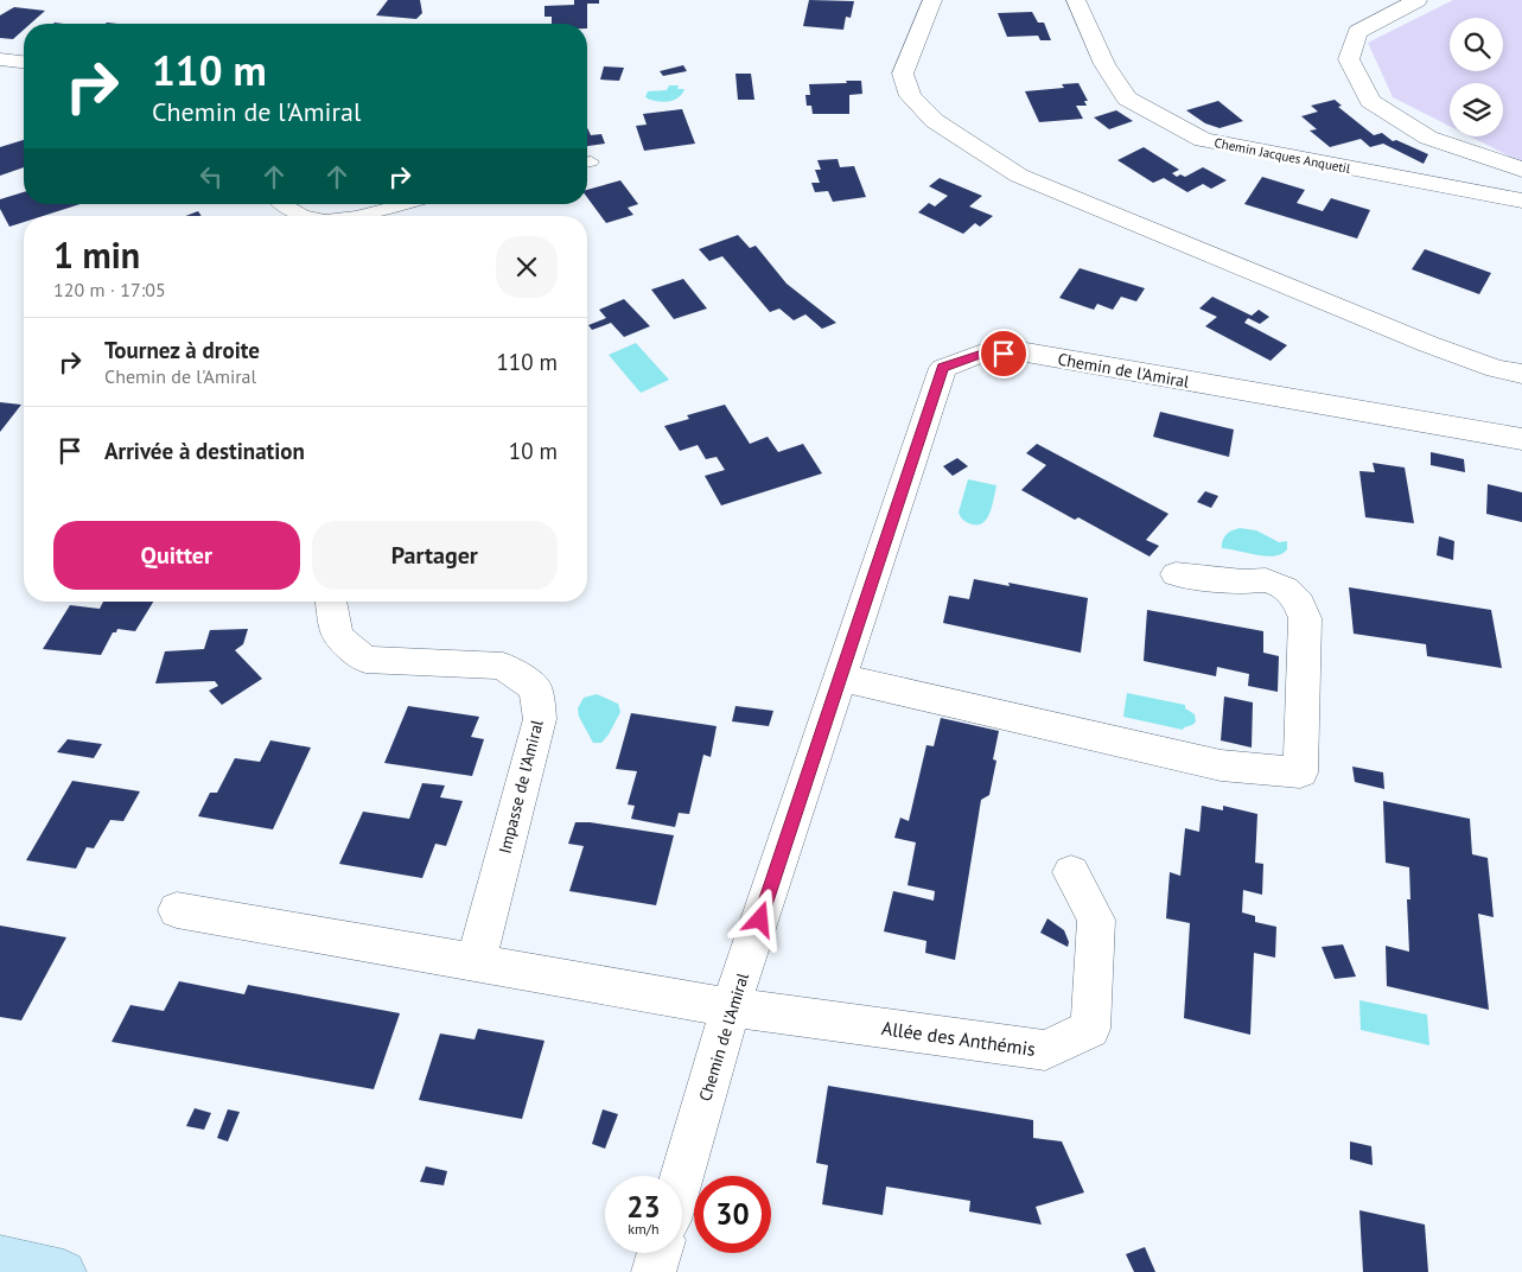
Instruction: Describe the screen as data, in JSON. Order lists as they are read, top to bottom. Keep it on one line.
{"streets":{"street":["Chemin Jacques Anquetil","Chemin de l'Amiral","Impasse de l'Amiral","Allée des Anthémis"]},"crossings":[["Chemin de l'Amiral","Allée des Anthémis"]],"page":{"turn":["110 m","Chemin de l'Amiral"],"heading":["1 min","120 m · 17:05"],"list":[{"name":"Tournez à droite","note":"Chemin de l'Amiral","value":"110 m"},{"name":"Arrivée à destination","value":"10 m"}],"buttons":["Quitter","Partager"],"speed":"23 km/h","limit":"30"}}
